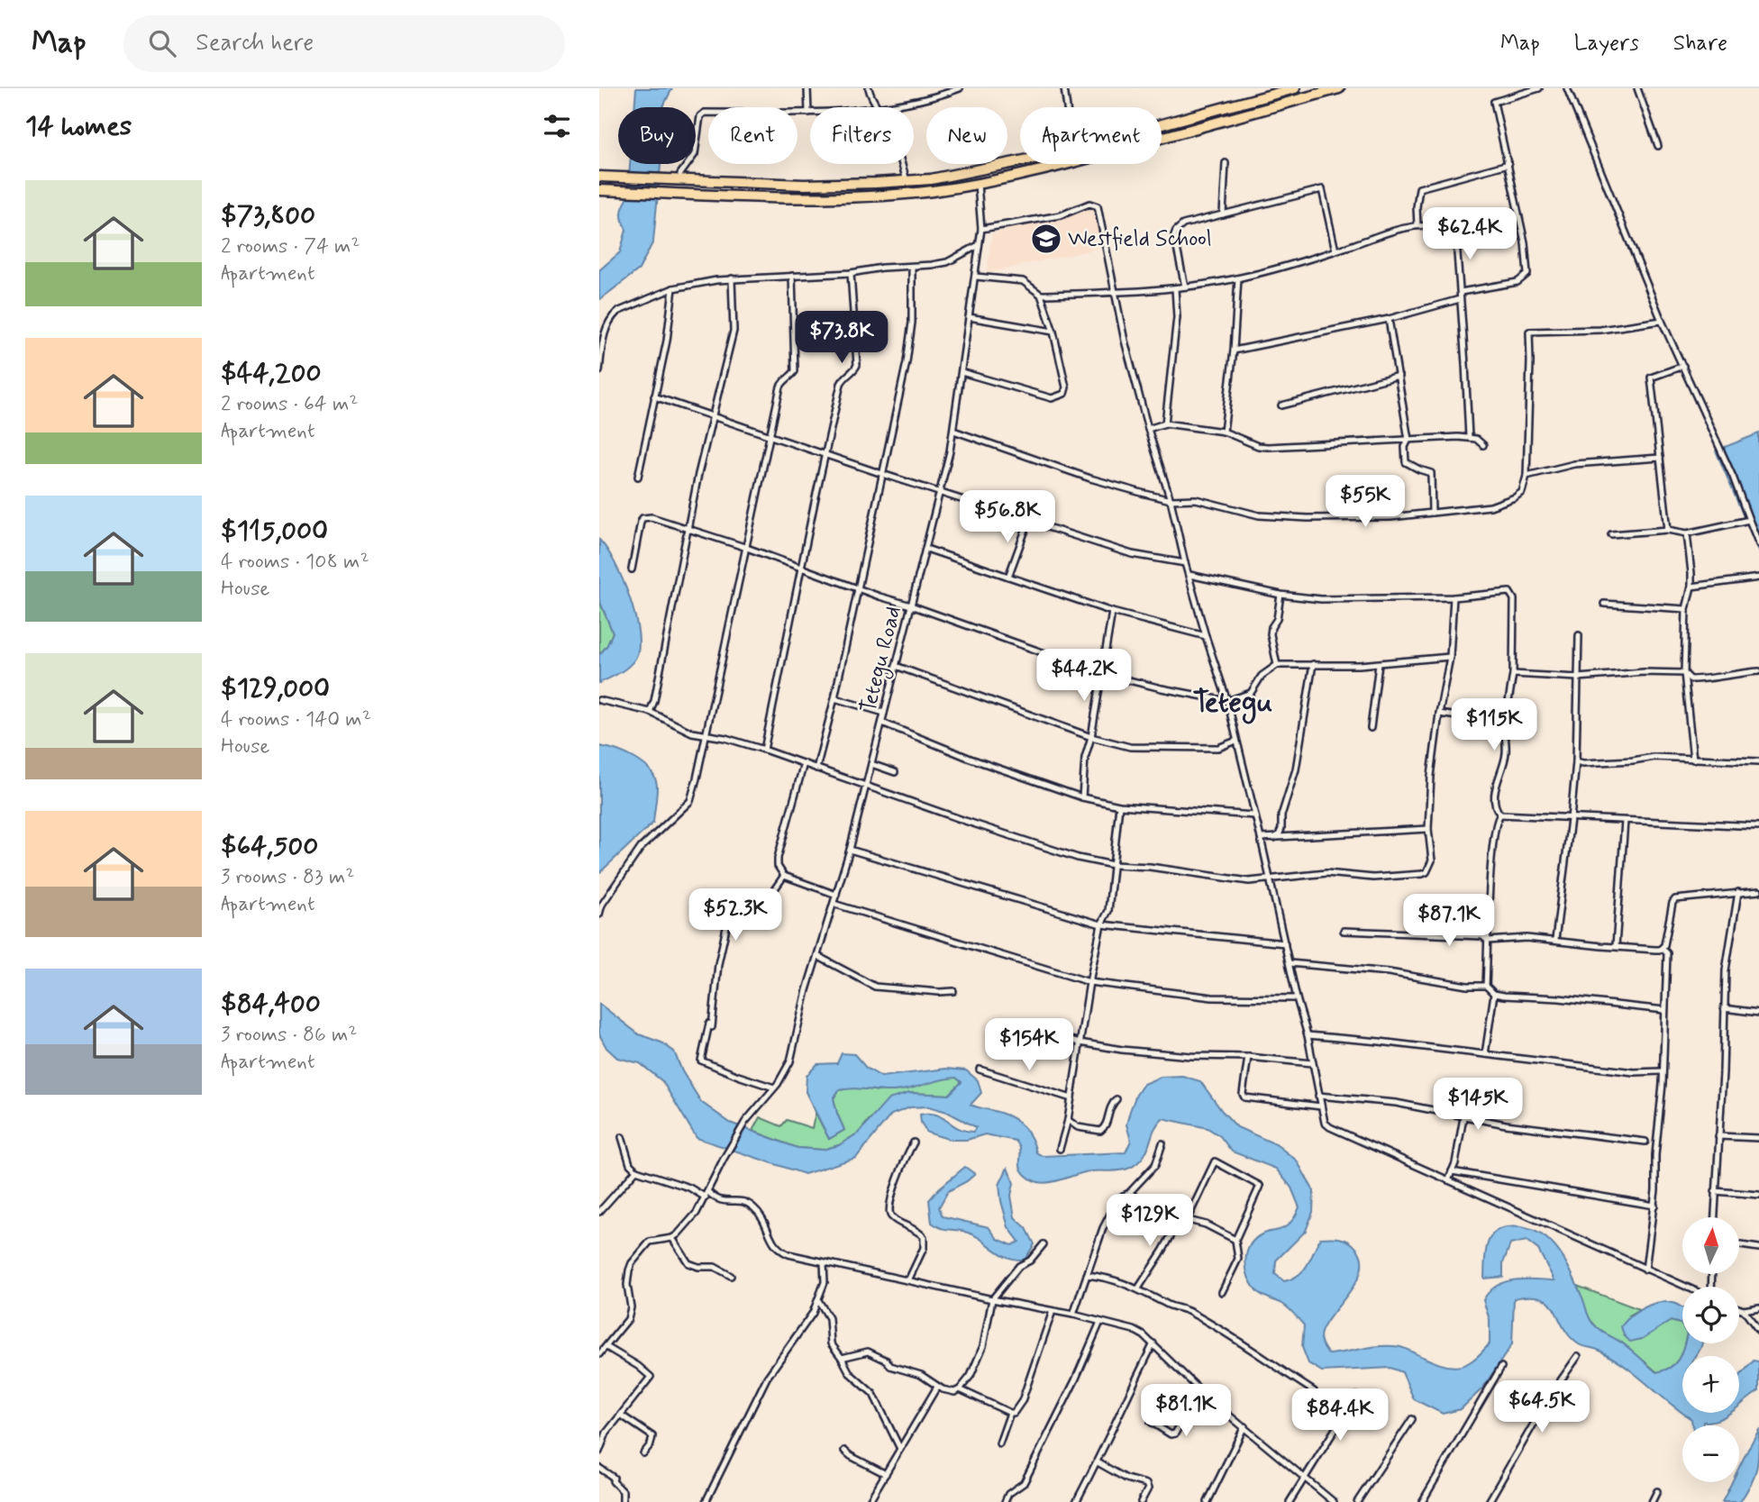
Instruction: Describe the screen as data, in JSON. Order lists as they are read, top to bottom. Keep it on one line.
{"streets":{"street":["Tetegu Road"]},"districts":["Tetegu"],"places":{"school or university":["Westfield School"]},"north":"top","page":{"header":"Map","search":"Search here","nav":["Map","Layers","Share"],"heading":"14 homes","chip":["Buy","Rent","Filters","New","Apartment"],"list":[{"name":"$73,800","note":"2 rooms · 74 m² · Apartment"},{"name":"$44,200","note":"2 rooms · 64 m² · Apartment"},{"name":"$115,000","note":"4 rooms · 108 m² · House"},{"name":"$129,000","note":"4 rooms · 140 m² · House"},{"name":"$64,500","note":"3 rooms · 83 m² · Apartment"},{"name":"$84,400","note":"3 rooms · 86 m² · Apartment"}],"price":["$62.4K","$73.8K","$55K","$56.8K","$44.2K","$115K","$52.3K","$87.1K","$154K","$145K","$129K","$64.5K","$81.1K","$84.4K"],"map_buttons":["+","−"]}}
